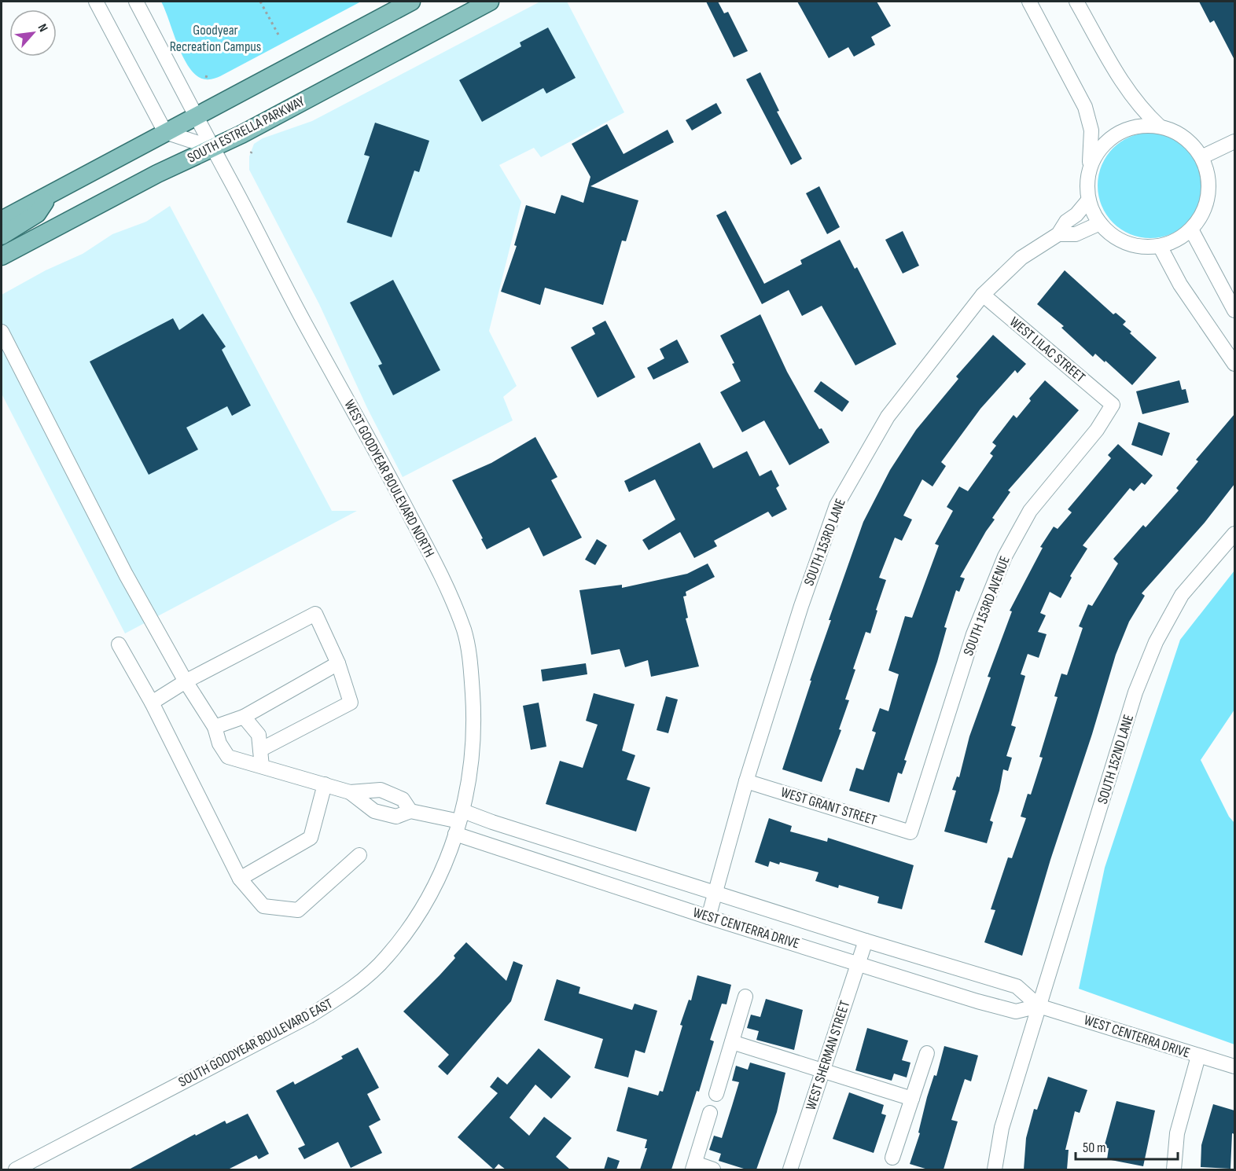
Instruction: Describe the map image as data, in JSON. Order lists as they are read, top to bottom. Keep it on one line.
{"streets":{"main road":["SOUTH ESTRELLA PARKWAY"],"street":["WEST LILAC STREET","WEST GOODYEAR BOULEVARD NORTH","SOUTH 153RD LANE","SOUTH 153RD AVENUE","SOUTH 152ND LANE","WEST GRANT STREET","WEST CENTERRA DRIVE","SOUTH GOODYEAR BOULEVARD EAST","WEST SHERMAN STREET"]},"crossings":[["SOUTH ESTRELLA PARKWAY","WEST GOODYEAR BOULEVARD NORTH"],["WEST LILAC STREET","SOUTH 153RD LANE"],["WEST LILAC STREET","SOUTH 153RD AVENUE"],["WEST GOODYEAR BOULEVARD NORTH","WEST CENTERRA DRIVE"],["WEST GOODYEAR BOULEVARD NORTH","SOUTH GOODYEAR BOULEVARD EAST"],["SOUTH 153RD LANE","WEST GRANT STREET"],["SOUTH 153RD LANE","WEST CENTERRA DRIVE"],["SOUTH 153RD AVENUE","WEST GRANT STREET"],["SOUTH 152ND LANE","WEST CENTERRA DRIVE"],["WEST CENTERRA DRIVE","SOUTH GOODYEAR BOULEVARD EAST"],["WEST CENTERRA DRIVE","WEST SHERMAN STREET"]],"parks":["Goodyear Recreation Campus"],"scale_bar":"50 m","north":"top right"}
